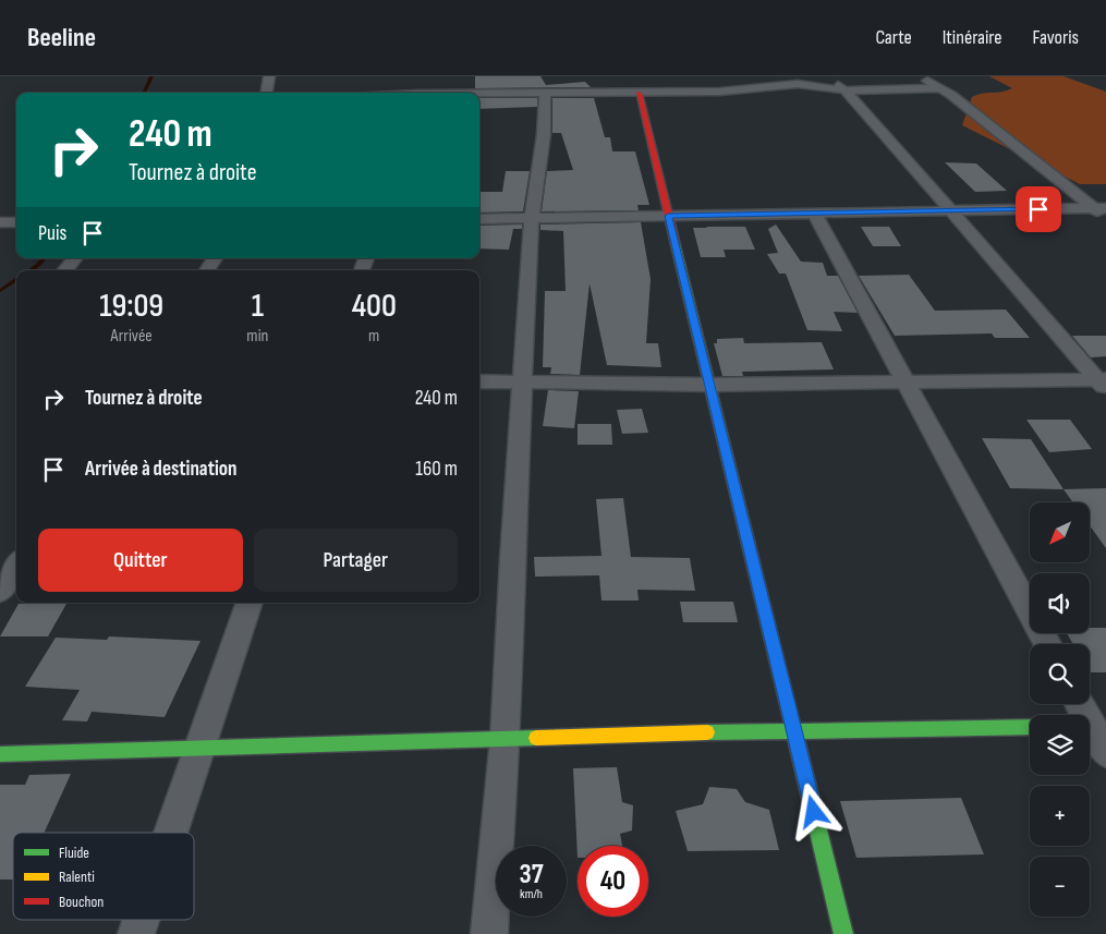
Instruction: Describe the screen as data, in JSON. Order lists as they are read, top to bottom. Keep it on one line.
{"legend":["Fluide","Ralenti","Bouchon"],"north":"bottom left","page":{"header":"Beeline","nav":["Carte","Itinéraire","Favoris"],"turn":["240 m","Tournez à droite"],"then":"Puis","eta":["19:09","Arrivée","1","min","400","m"],"list":[{"name":"Tournez à droite","value":"240 m"},{"name":"Arrivée à destination","value":"160 m"}],"map_buttons":["+","−"],"buttons":["Quitter","Partager"],"speed":"37 km/h","limit":"40"}}
